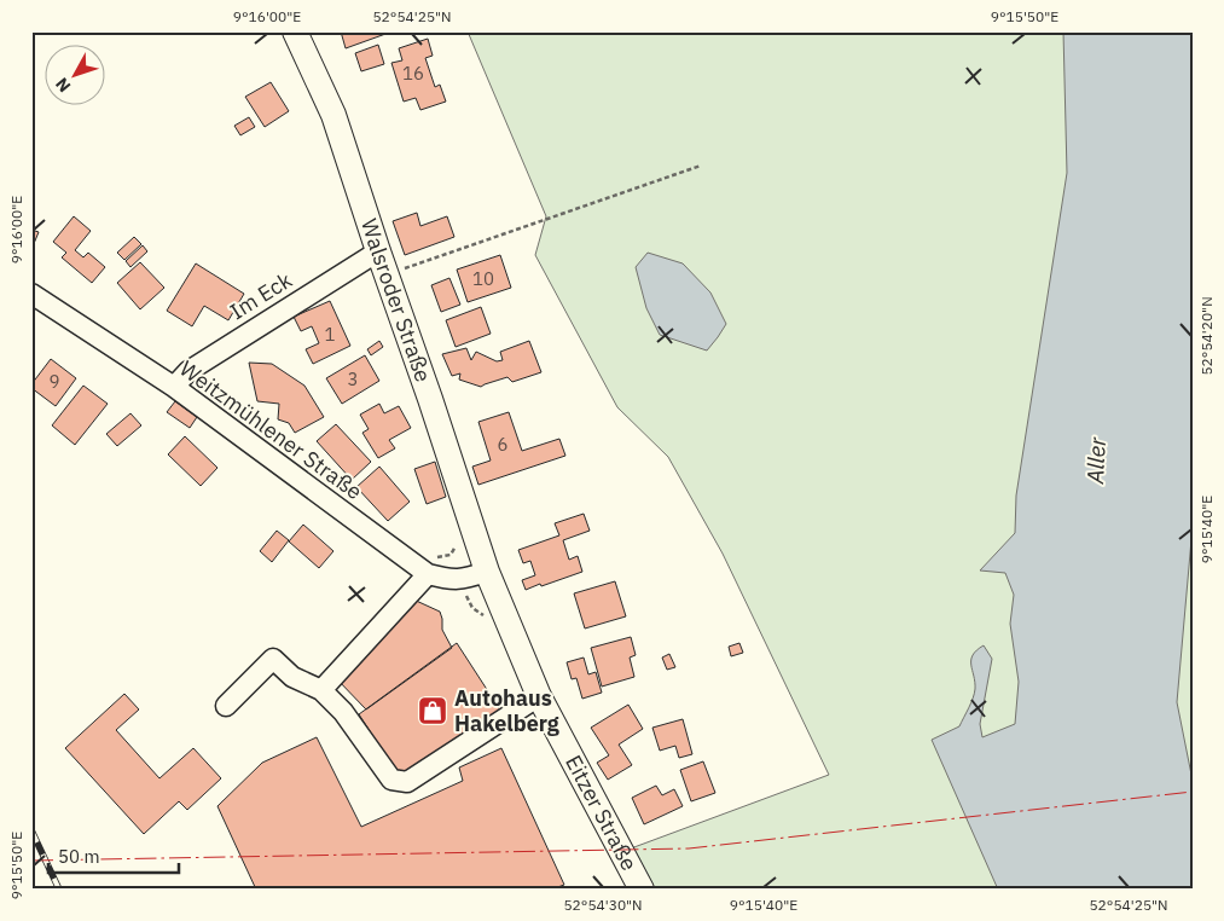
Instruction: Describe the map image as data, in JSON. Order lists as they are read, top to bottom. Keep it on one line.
{"streets":{"main road":["Walsroder Straße","Eitzer Straße"],"street":["Im Eck","Weitzmühlener Straße"]},"crossings":[["Im Eck","Walsroder Straße"],["Im Eck","Weitzmühlener Straße"],["Walsroder Straße","Weitzmühlener Straße"],["Walsroder Straße","Eitzer Straße"],["Weitzmühlener Straße","Eitzer Straße"]],"water":["Aller"],"places":{"shop":["Autohaus Hakelberg"]},"house_numbers":["16","10","1","3","9","6"],"scale_bar":"50 m","north":"bottom left","coordinates":["9°16'00\"E","52°54'25\"N","9°15'50\"E","52°54'20\"N","9°15'40\"E","52°54'30\"N"]}
